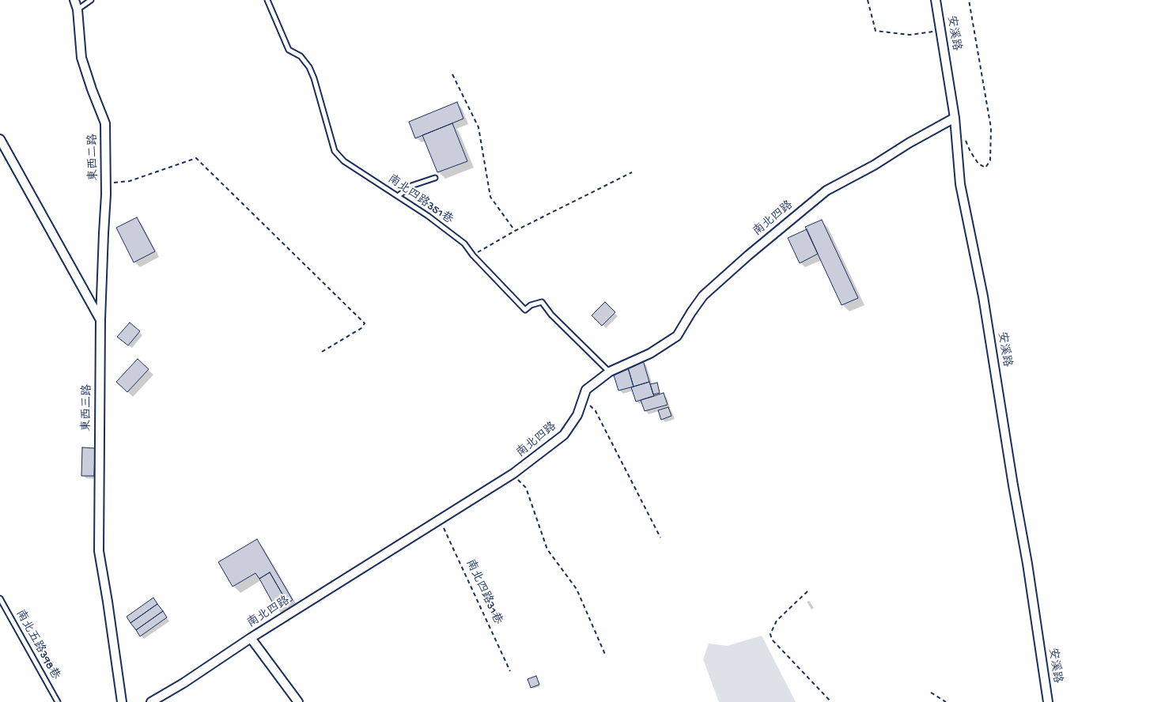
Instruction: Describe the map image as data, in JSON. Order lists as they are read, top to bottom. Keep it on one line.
{"streets":{"street":["安溪路","東西二路","南北四路","東西三路"],"lane":["南北四路351巷","南北五路398巷"],"path":["南北四路31巷"]},"crossings":[["安溪路","南北四路"],["東西二路","東西三路"],["南北四路351巷","南北四路"],["南北四路","南北四路31巷"]]}
